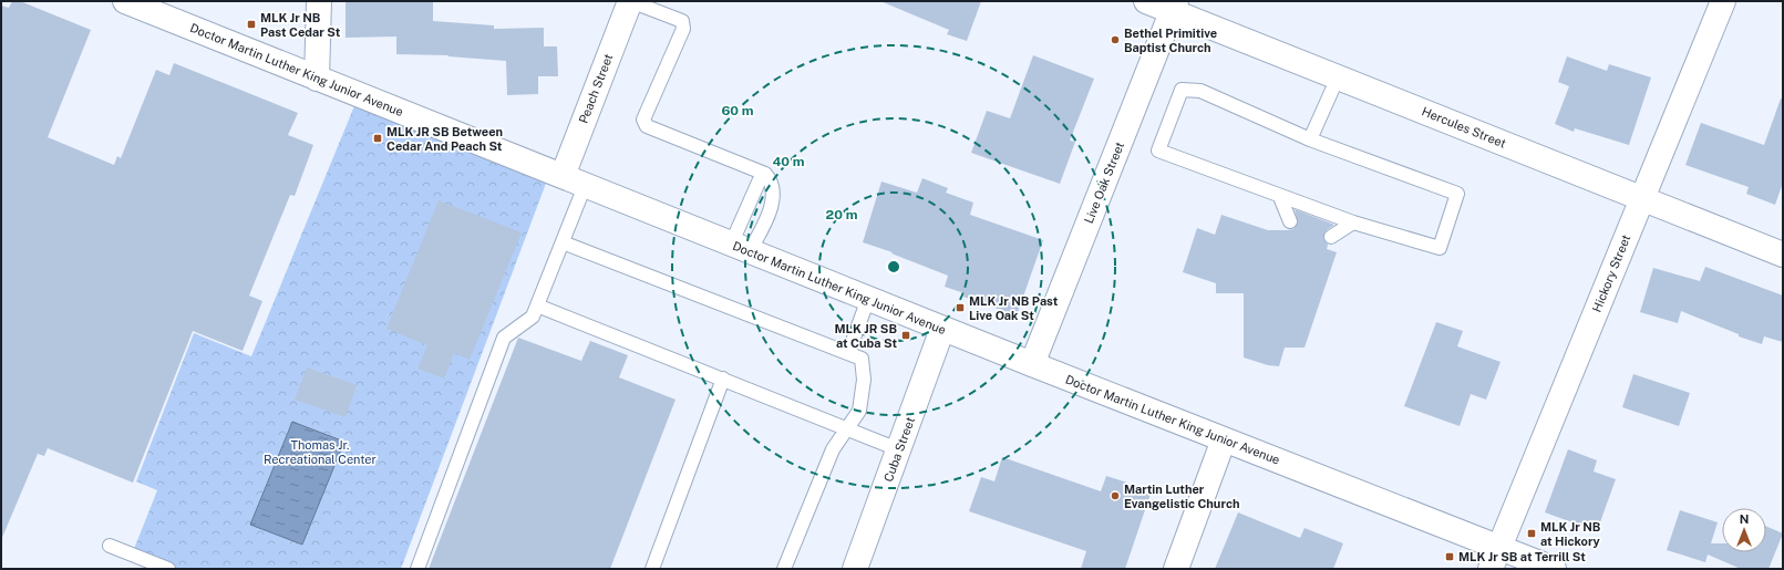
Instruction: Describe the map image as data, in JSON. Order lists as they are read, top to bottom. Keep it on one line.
{"streets":{"street":["Doctor Martin Luther King Junior Avenue","Peach Street","Hercules Street","Live Oak Street","Hickory Street","Cuba Street"]},"crossings":[["Doctor Martin Luther King Junior Avenue","Peach Street"],["Doctor Martin Luther King Junior Avenue","Live Oak Street"],["Doctor Martin Luther King Junior Avenue","Hickory Street"],["Doctor Martin Luther King Junior Avenue","Cuba Street"],["Hercules Street","Live Oak Street"],["Hercules Street","Hickory Street"]],"parks":["Thomas Jr. Recreational Center"],"places":{"transit":["MLK Jr NB Past Cedar St","MLK JR SB Between Cedar And Peach St","MLK Jr NB Past Live Oak St","MLK JR SB at Cuba St","MLK Jr NB at Hickory","MLK Jr SB at Terrill St"],"other":["Bethel Primitive Baptist Church","Martin Luther Evangelistic Church"]},"north":"top","rings":["60 m","40 m","20 m"]}
